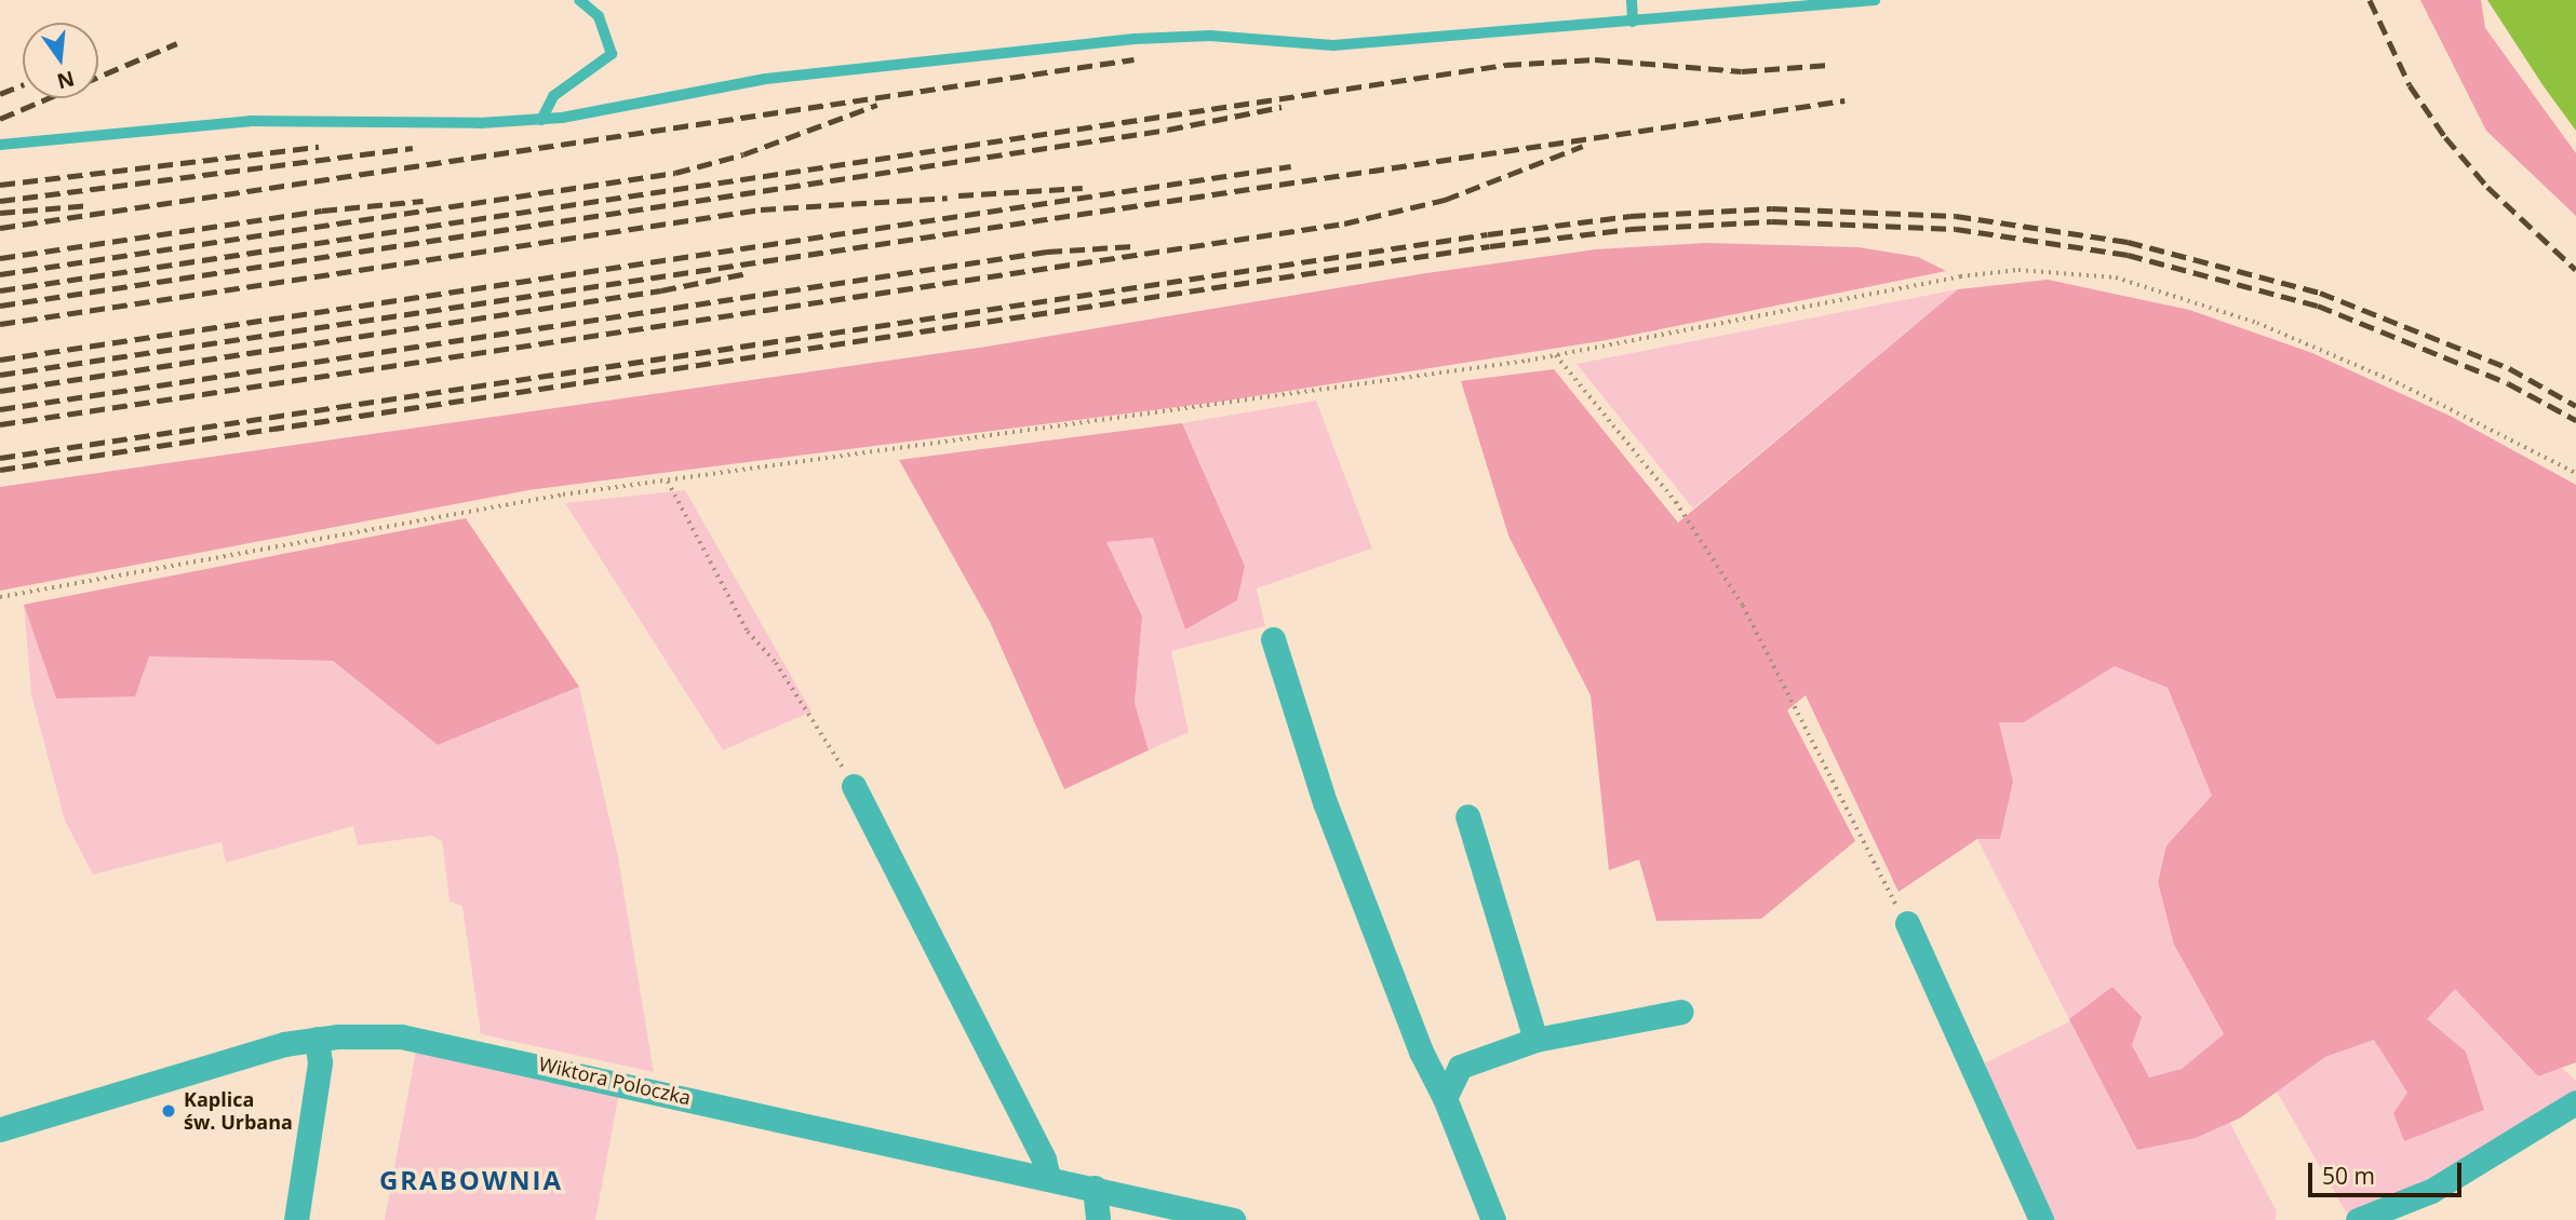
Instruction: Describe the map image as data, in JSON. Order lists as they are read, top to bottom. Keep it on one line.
{"streets":{"street":["Wiktora Poloczka"]},"districts":["GRABOWNIA"],"places":["Kaplica św. Urbana"],"scale_bar":"50 m","north":"bottom"}
